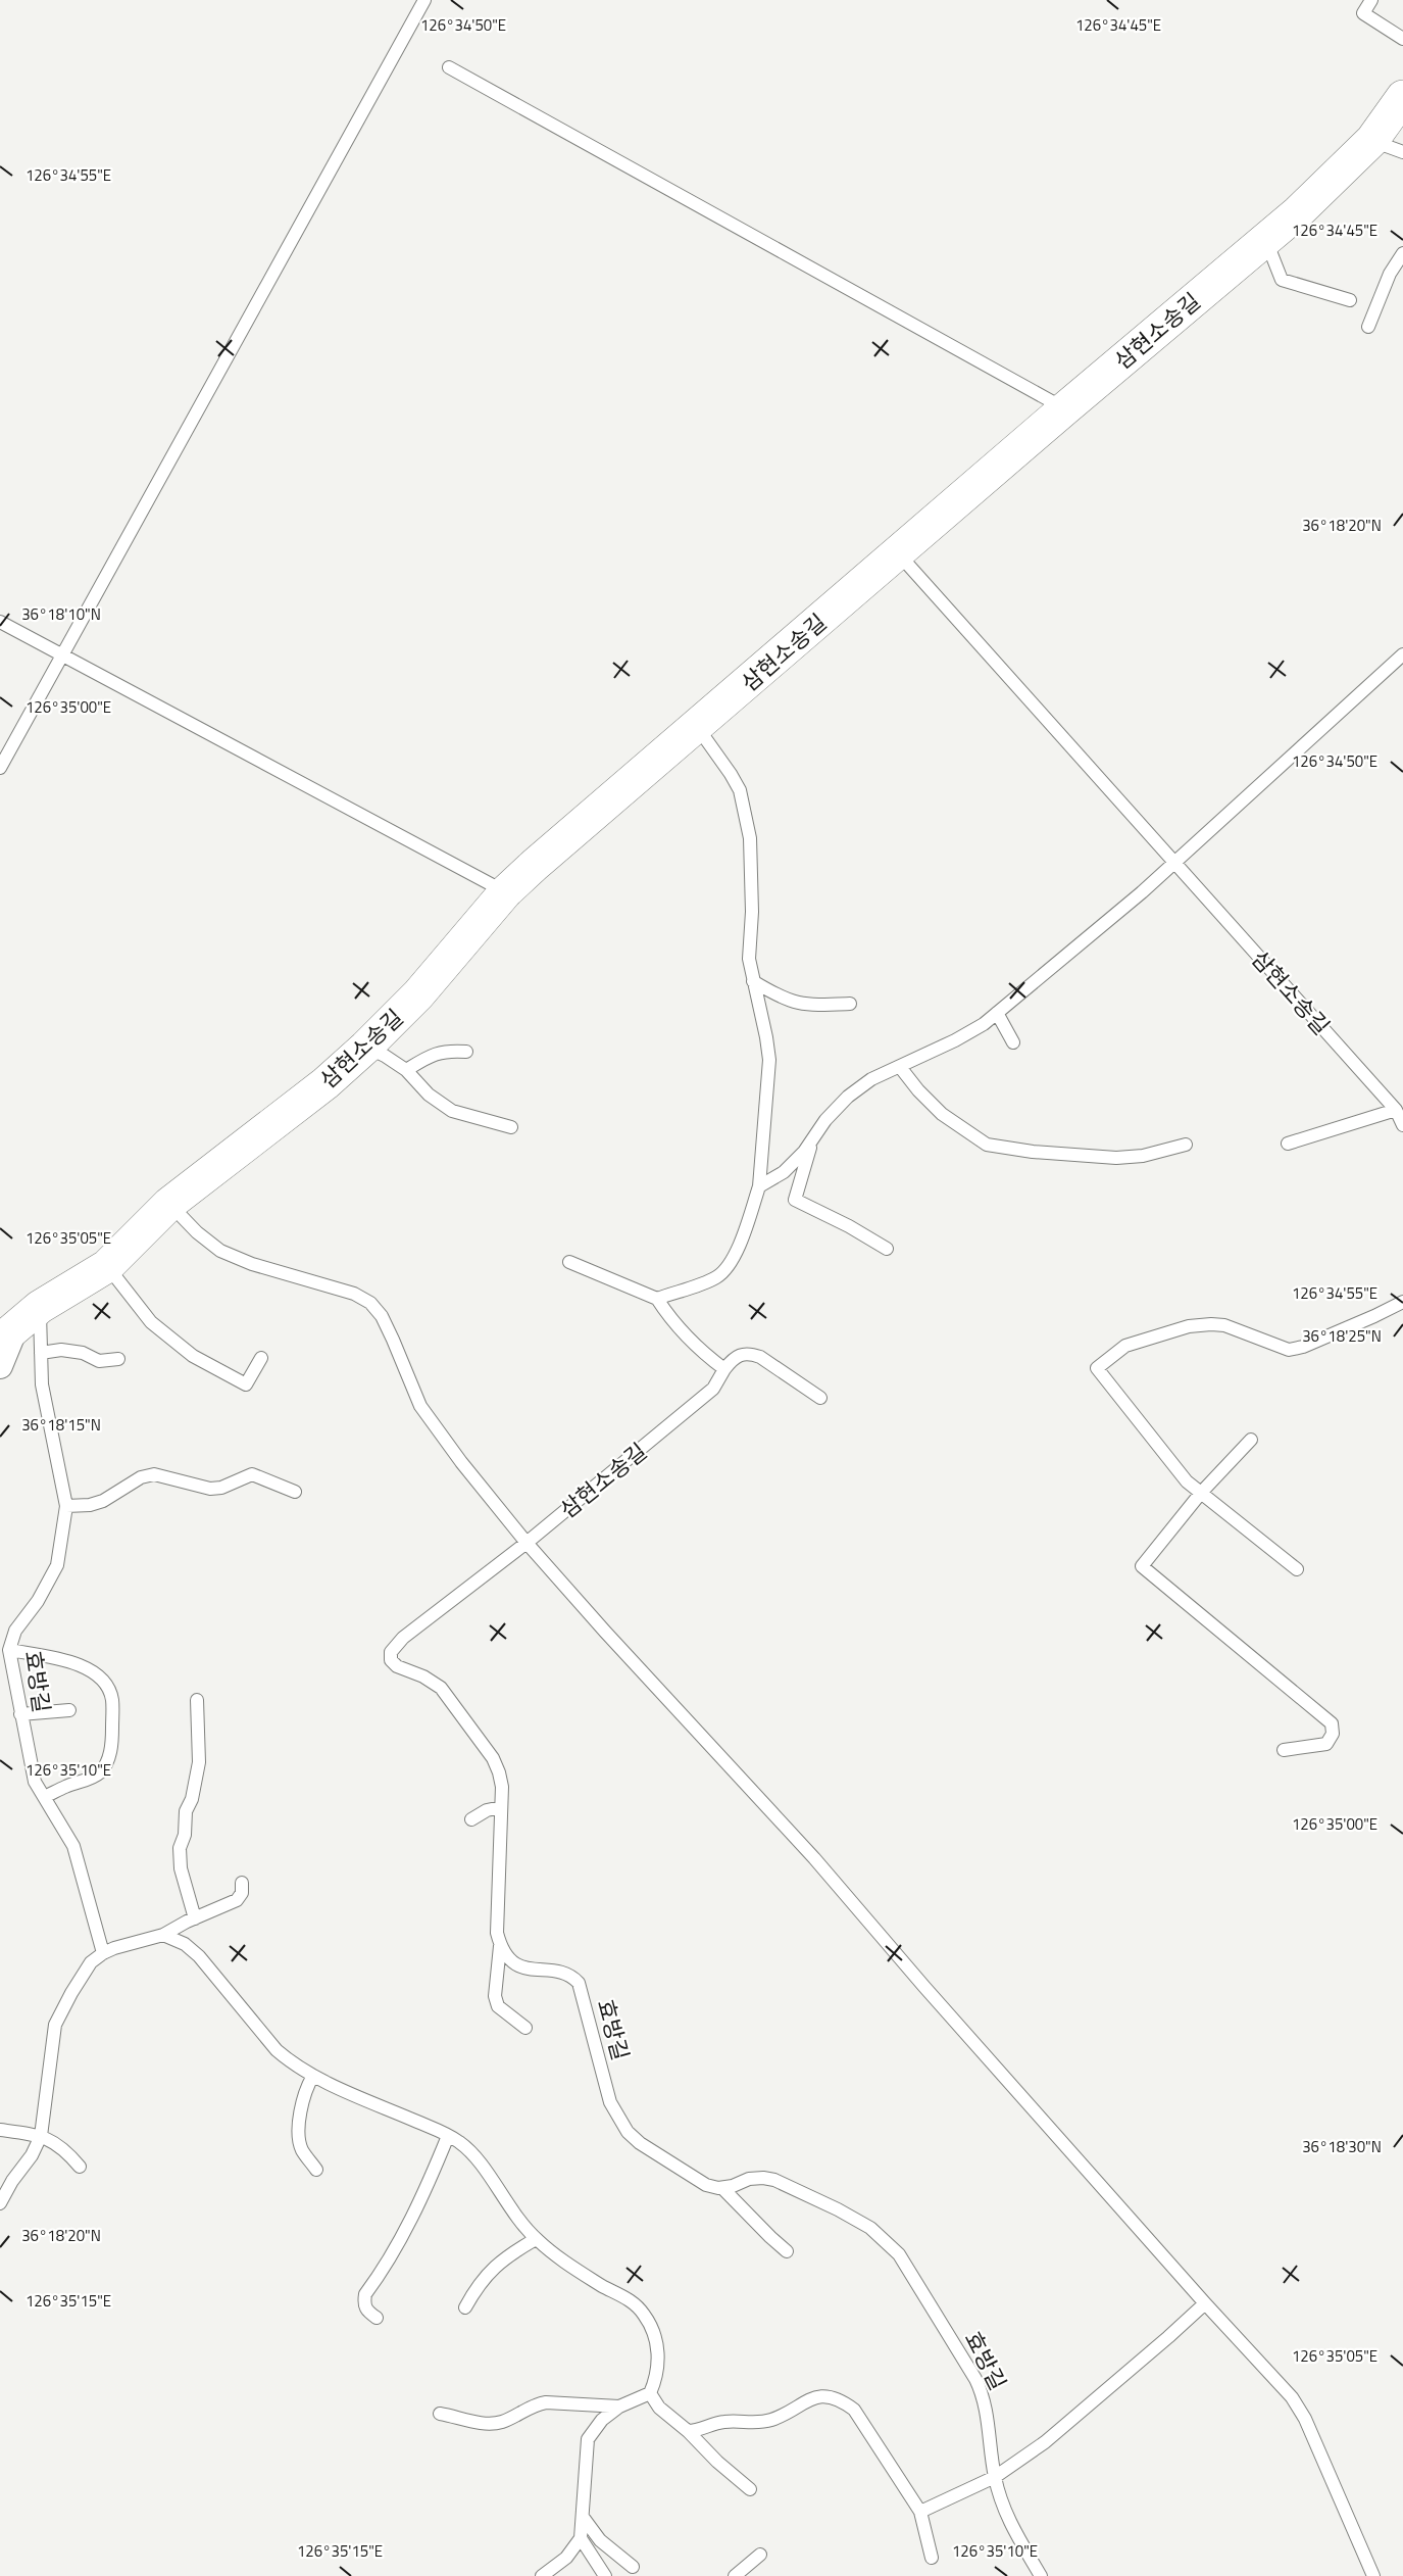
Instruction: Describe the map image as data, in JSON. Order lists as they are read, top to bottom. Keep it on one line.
{"streets":{"street":["삼현소송길"],"lane":["효방길"]},"crossings":[["삼현소송길","효방길"]],"coordinates":["126°34'50\"E","126°34'45\"E","126°34'55\"E","36°18'20\"N","36°18'10\"N","126°35'00\"E","126°35'05\"E","36°18'25\"N","36°18'15\"N","126°35'10\"E","36°18'30\"N","126°35'15\"E"]}
